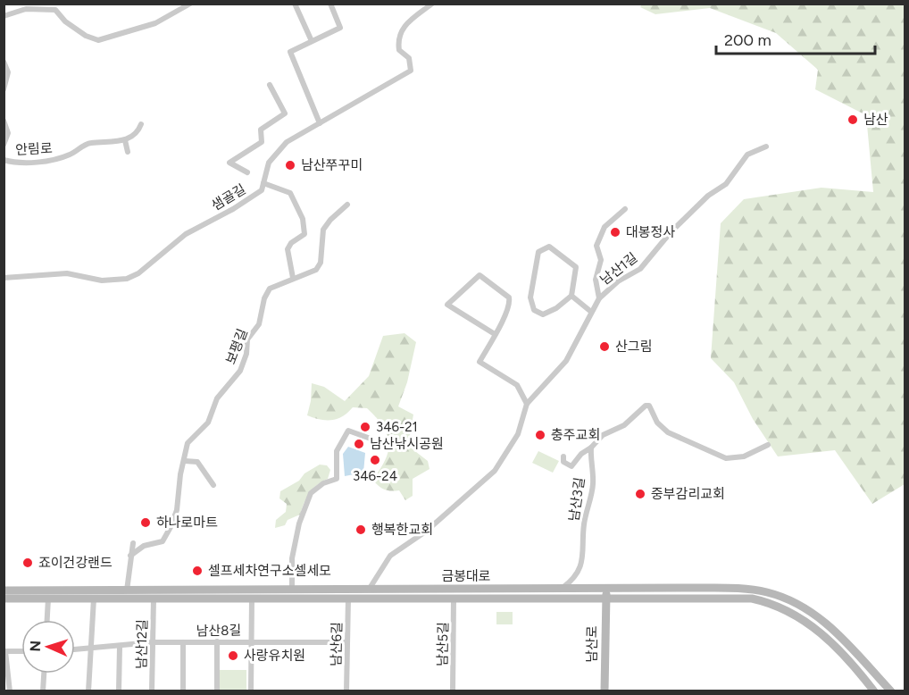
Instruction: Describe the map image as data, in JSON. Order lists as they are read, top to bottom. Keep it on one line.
{"streets":{"street":["안림로","샘골길","남산1길","보평길","남산3길","금봉대로","남산8길","남산12길","남산6길","남산5길","남산로"]},"crossings":[["남산1길","금봉대로"],["남산3길","금봉대로"],["금봉대로","남산12길"],["금봉대로","남산6길"],["금봉대로","남산5길"],["금봉대로","남산로"],["남산8길","남산12길"],["남산8길","남산6길"]],"places":["남산","남산쭈꾸미","대봉정사","산그림","346-21","충주교회","남산낚시공원","346-24","중부감리교회","하나로마트","행복한교회","죠이건강랜드","셀프세차연구소셀세모","사랑유치원"],"scale_bar":"200 m","north":"left"}
